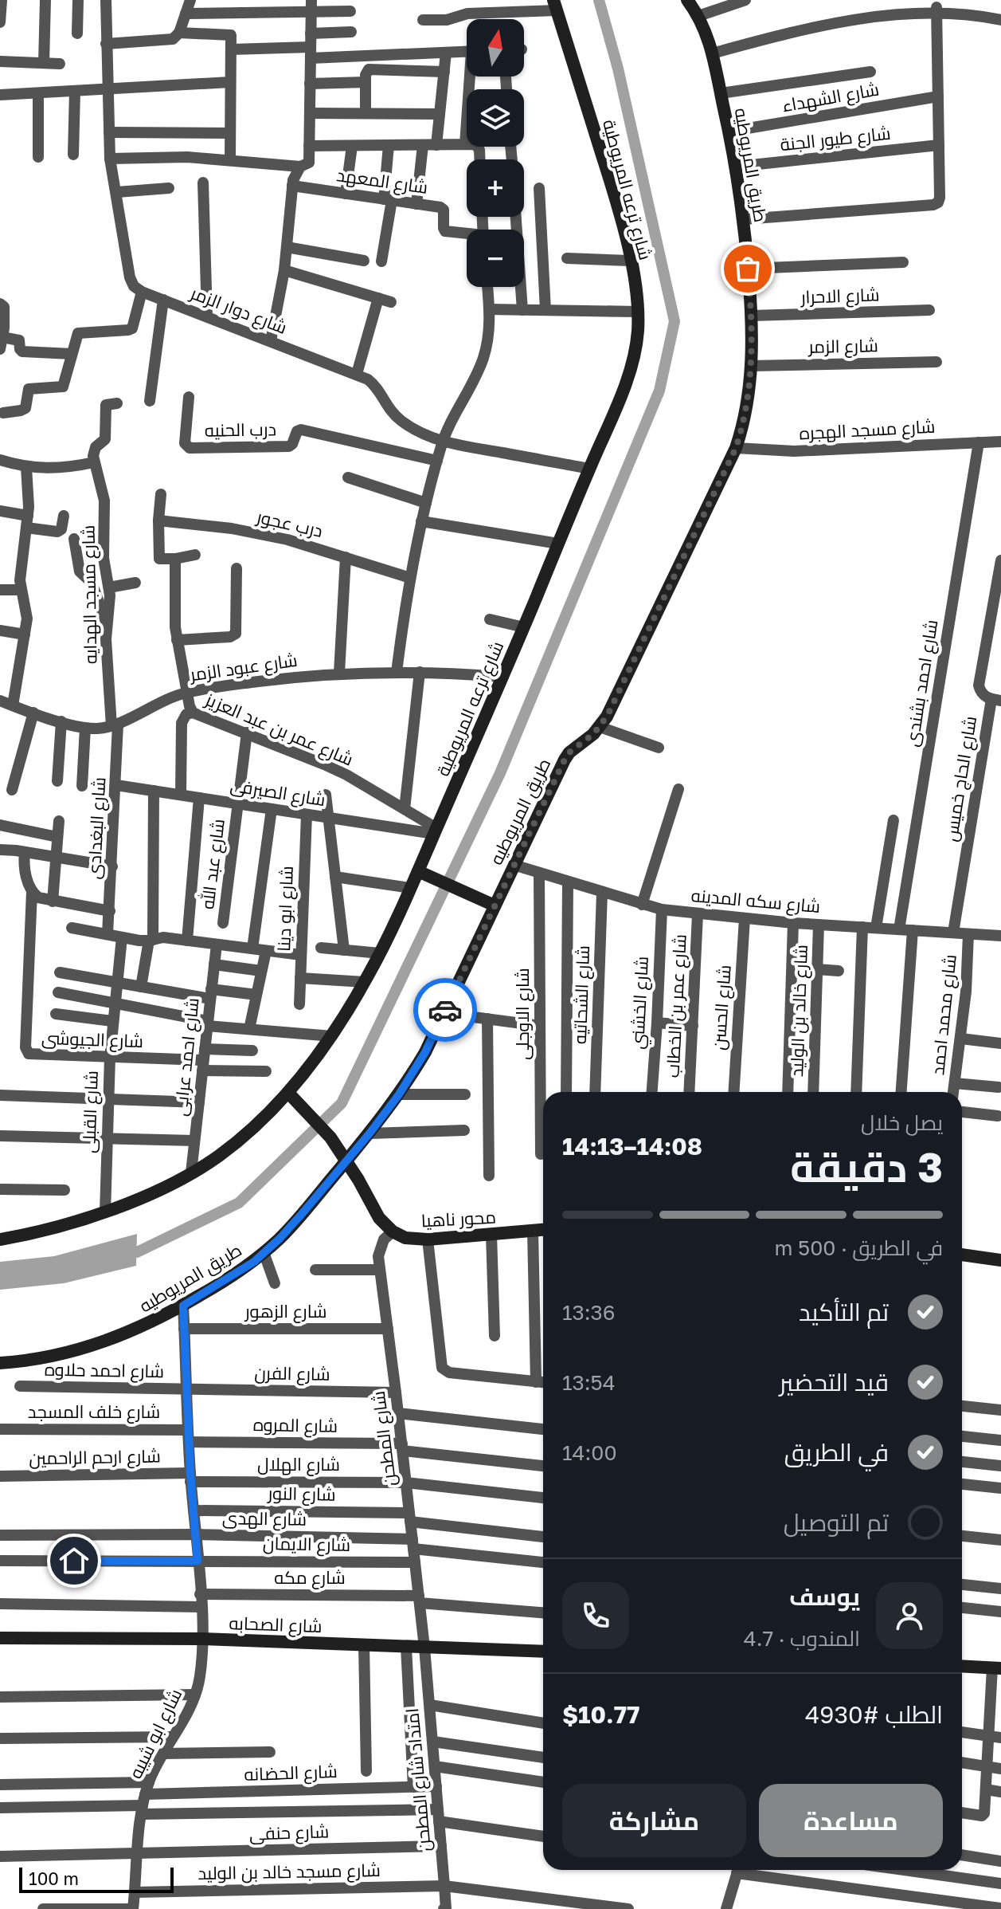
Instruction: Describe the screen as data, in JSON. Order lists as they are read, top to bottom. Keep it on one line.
{"streets":{"street":["شارع الشهداء","شارع طيور الجنة","طريق المريوطيه","شارع المعهد","شارع ترعه المريوطية","شارع الاحرار","شارع دوار الزمر","شارع الزمر","درب الحنيه","شارع مسجد الهجره","درب عجور","شارع مسجد الهدايه","شارع عبود الزمر","شارع احمد بشندى","شارع عمر بن عبد العزيز","شارع الحاج خميس","شارع الصيرفى","شارع البغدادى","شارع عبد الله","شارع سكه المدينه","شارع ابو دينا","شارع الشحاتيه","شارع الخشني","شارع عمر بن الخطاب","شارع الحسن","شارع خالد بن الوليد","شارع الاوجلى","شارع محمد احمد","شارع الجيوشى","شارع احمد عرابى","شارع القبلى","محور ناهيا","شارع الزهور","شارع احمد حلاوه","شارع الفرن","شارع خلف المسجد","شارع المروه","شارع المطحن","شارع ارحم الراحمين","شارع الهلال","شارع النور","شارع الهدى","شارع الايمان","شارع مكه","شارع الصحابه","شارع ابو شيبه","شارع الحضانه","امتداد شارع المطحن","شارع حنفى","شارع مسجد خالد بن الوليد"]},"crossings":[["شارع الشهداء","طريق المريوطيه"],["شارع طيور الجنة","طريق المريوطيه"],["طريق المريوطيه","شارع الاحرار"],["طريق المريوطيه","شارع الزمر"],["طريق المريوطيه","شارع مسجد الهجره"],["طريق المريوطيه","شارع سكه المدينه"],["طريق المريوطيه","شارع ابو شيبه"],["شارع ترعه المريوطية","شارع دوار الزمر"],["شارع ترعه المريوطية","شارع عبود الزمر"],["شارع ترعه المريوطية","شارع عمر بن عبد العزيز"],["شارع ترعه المريوطية","شارع الصيرفى"],["شارع ترعه المريوطية","شارع احمد عرابى"],["شارع ترعه المريوطية","شارع القبلى"],["شارع مسجد الهجره","شارع احمد بشندى"],["شارع مسجد الهدايه","شارع عبود الزمر"],["شارع مسجد الهدايه","شارع البغدادى"],["شارع عبود الزمر","شارع عمر بن عبد العزيز"],["شارع عبود الزمر","شارع البغدادى"],["شارع احمد بشندى","شارع سكه المدينه"],["شارع عمر بن عبد العزيز","شارع الصيرفى"],["شارع عمر بن عبد العزيز","شارع عبد الله"],["شارع الحاج خميس","شارع سكه المدينه"],["شارع الصيرفى","شارع البغدادى"],["شارع الصيرفى","شارع عبد الله"],["شارع الصيرفى","شارع ابو دينا"],["شارع سكه المدينه","شارع الشحاتيه"],["شارع سكه المدينه","شارع الخشني"],["شارع سكه المدينه","شارع عمر بن الخطاب"],["شارع سكه المدينه","شارع الحسن"],["شارع سكه المدينه","شارع خالد بن الوليد"],["شارع سكه المدينه","شارع الاوجلى"],["شارع سكه المدينه","شارع محمد احمد"],["شارع الجيوشى","شارع احمد عرابى"],["شارع الجيوشى","شارع القبلى"],["محور ناهيا","شارع المطحن"],["شارع الزهور","شارع المطحن"],["شارع الزهور","شارع ابو شيبه"],["شارع احمد حلاوه","شارع الفرن"],["شارع احمد حلاوه","شارع ابو شيبه"],["شارع الفرن","شارع المطحن"],["شارع الفرن","شارع ابو شيبه"],["شارع خلف المسجد","شارع المروه"],["شارع خلف المسجد","شارع ابو شيبه"],["شارع المروه","شارع المطحن"],["شارع المروه","شارع ابو شيبه"],["شارع المطحن","شارع الهلال"],["شارع المطحن","شارع النور"],["شارع المطحن","شارع الهدى"],["شارع المطحن","شارع الايمان"],["شارع المطحن","شارع مكه"],["شارع المطحن","شارع الصحابه"],["شارع المطحن","امتداد شارع المطحن"],["شارع ارحم الراحمين","شارع الهلال"],["شارع ارحم الراحمين","شارع ابو شيبه"],["شارع الهلال","شارع ابو شيبه"],["شارع النور","شارع ابو شيبه"],["شارع الهدى","شارع ابو شيبه"],["شارع الايمان","شارع ابو شيبه"],["شارع مكه","شارع ابو شيبه"],["شارع الصحابه","شارع ابو شيبه"],["شارع الصحابه","امتداد شارع المطحن"],["شارع ابو شيبه","شارع الحضانه"],["شارع ابو شيبه","شارع حنفى"],["شارع ابو شيبه","شارع مسجد خالد بن الوليد"],["شارع الحضانه","امتداد شارع المطحن"],["امتداد شارع المطحن","شارع حنفى"],["امتداد شارع المطحن","شارع مسجد خالد بن الوليد"]],"scale_bar":"100 m","north":"top","page":{"map_buttons":["+","−"],"heading":["3 دقيقة","يصل خلال","14:08–14:13"],"panel":["يوسف","المندوب · 4.7","الطلب #4930","$10.77"],"bar":"في الطريق · 500 m","list":[["تم التأكيد","13:36"],["قيد التحضير","13:54"],["في الطريق","14:00"],"تم التوصيل"],"buttons":["مساعدة","مشاركة"],"scale":"100 m"}}
